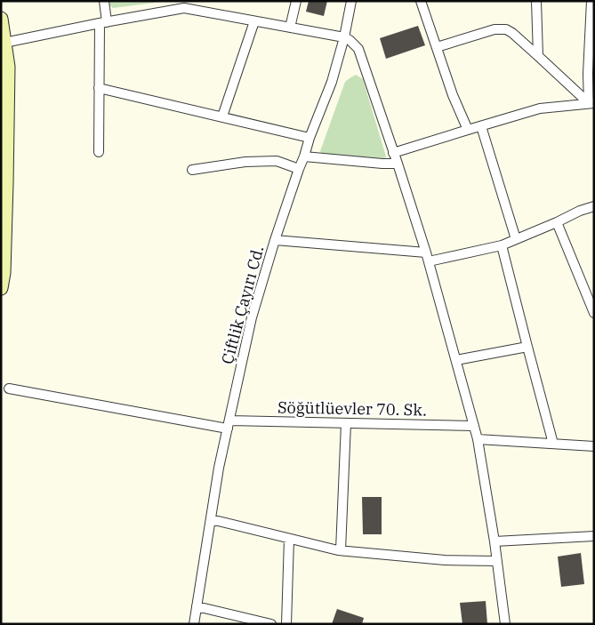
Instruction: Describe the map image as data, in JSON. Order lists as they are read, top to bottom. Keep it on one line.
{"streets":{"street":["Çiftlik Çayırı Cd.","Söğütlüevler 70. Sk."]},"crossings":[["Çiftlik Çayırı Cd.","Söğütlüevler 70. Sk."]]}
